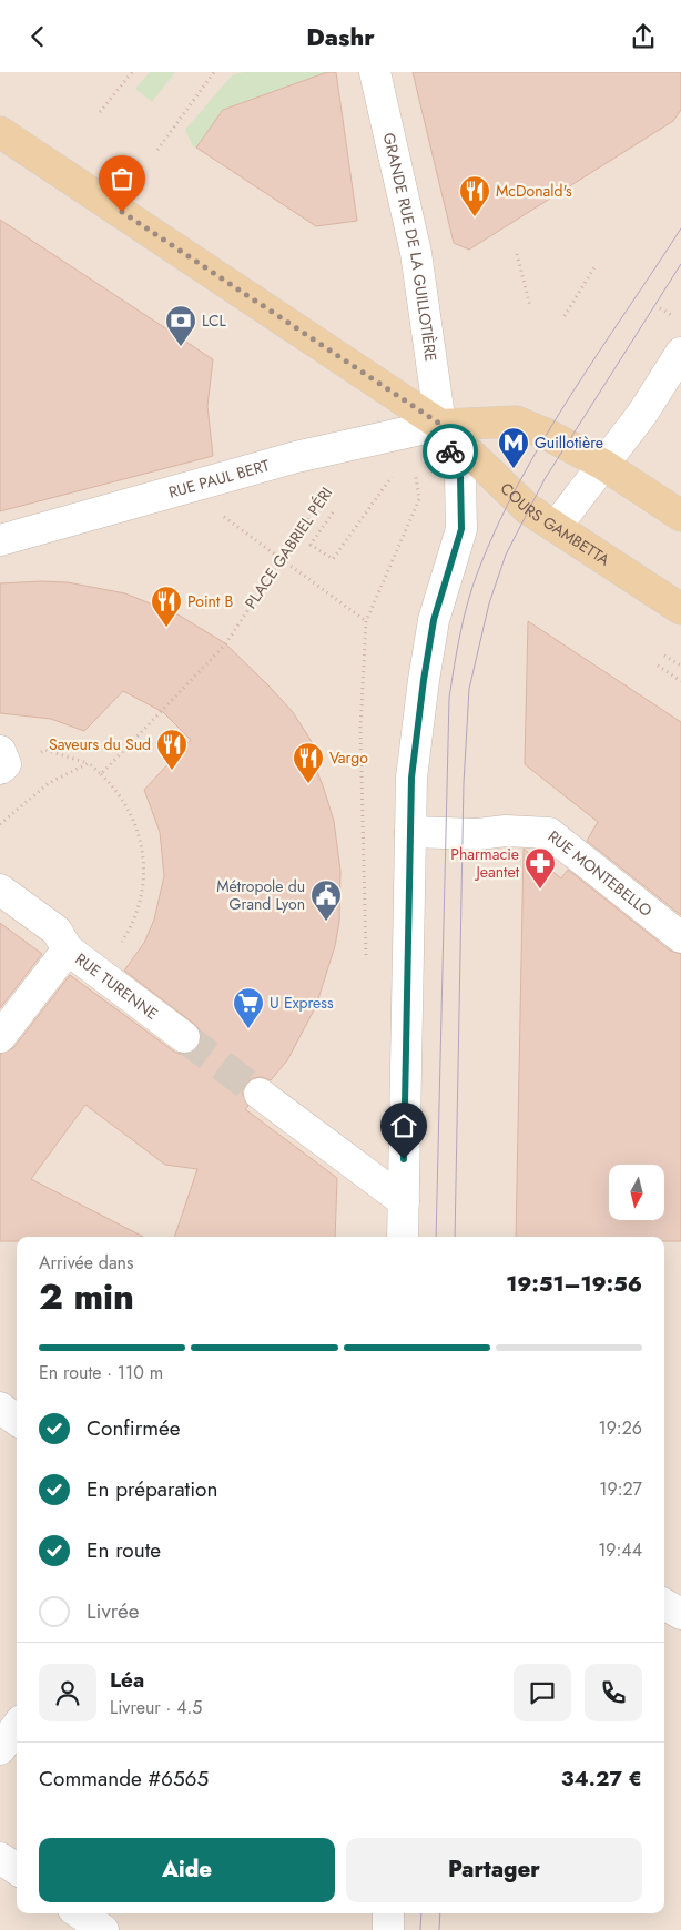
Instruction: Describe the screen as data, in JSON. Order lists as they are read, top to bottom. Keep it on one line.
{"streets":{"main road":["COURS GAMBETTA"],"street":["GRANDE RUE DE LA GUILLOTIÈRE","RUE PAUL BERT","RUE MONTEBELLO","RUE TURENNE"],"path":["PLACE GABRIEL PÉRI"]},"crossings":[["GRANDE RUE DE LA GUILLOTIÈRE","RUE PAUL BERT"],["GRANDE RUE DE LA GUILLOTIÈRE","COURS GAMBETTA"],["GRANDE RUE DE LA GUILLOTIÈRE","RUE MONTEBELLO"],["RUE PAUL BERT","COURS GAMBETTA"]],"places":{"restaurant":["McDonald's","Point B","Saveurs du Sud","Vargo"],"bank":["LCL"],"metro station":["Guillotière"],"pharmacy":["Pharmacie Jeantet"],"public building":["Métropole du Grand Lyon"],"supermarket":["U Express"]},"north":"bottom","page":{"header":"Dashr","heading":["2 min","Arrivée dans","19:51–19:56"],"panel":["Léa","Livreur · 4.5","Commande #6565","34.27 €"],"bar":"En route · 110 m","list":[["Confirmée","19:26"],["En préparation","19:27"],["En route","19:44"],"Livrée"],"buttons":["Aide","Partager"]}}
